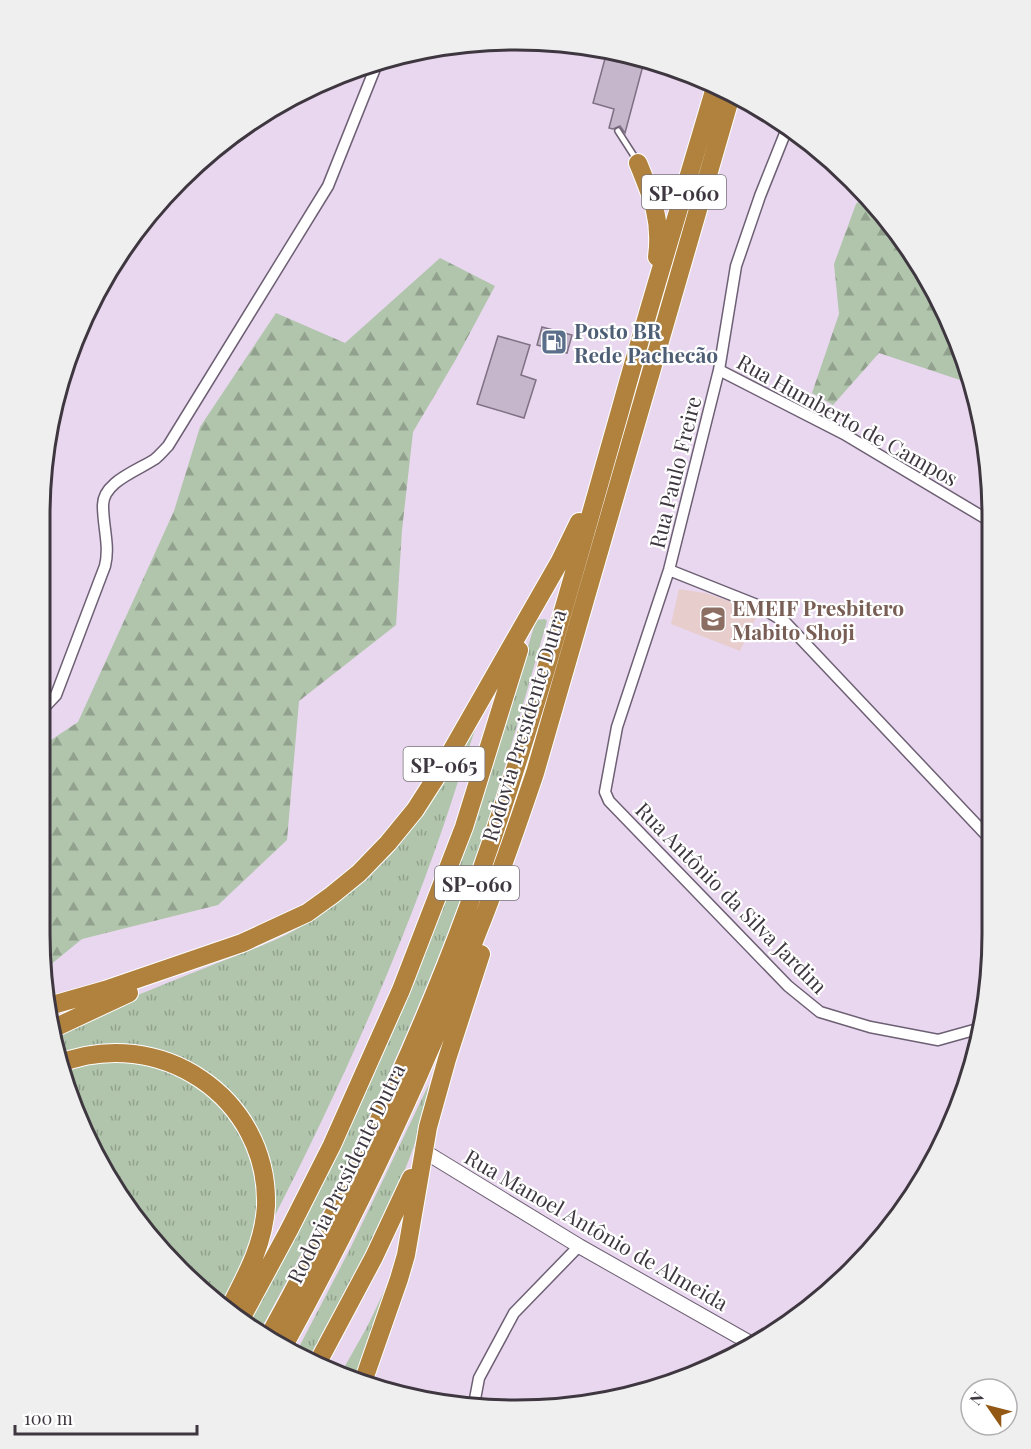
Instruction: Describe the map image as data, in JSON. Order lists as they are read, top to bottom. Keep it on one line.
{"streets":{"highway":["SP-060","Rodovia Presidente Dutra","SP-065"],"street":["Rua Humberto de Campos","Rua Paulo Freire","Rua Antônio da Silva Jardim","Rua Manoel Antônio de Almeida"]},"crossings":[["SP-060","Rodovia Presidente Dutra"],["SP-060","Rua Manoel Antônio de Almeida"],["Rua Humberto de Campos","Rua Paulo Freire"],["Rua Paulo Freire","Rua Antônio da Silva Jardim"]],"places":{"fuel station":["Posto BR Rede Pachecão"],"school or university":["EMEIF Presbitero Mabito Shoji"]},"scale_bar":"100 m","north":"top left"}
